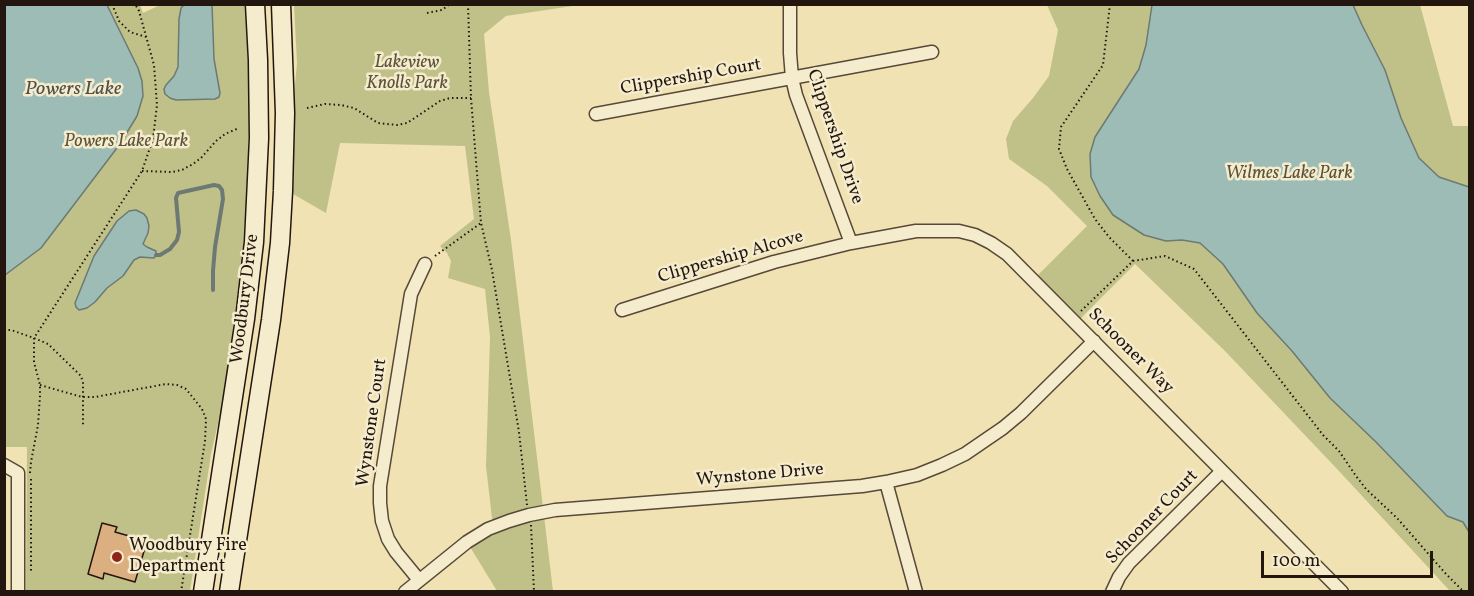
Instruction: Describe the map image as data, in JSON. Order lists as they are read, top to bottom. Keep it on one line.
{"streets":{"main road":["Woodbury Drive"],"street":["Clippership Court","Clippership Drive","Clippership Alcove","Schooner Way","Wynstone Court","Wynstone Drive","Schooner Court"]},"crossings":[["Clippership Court","Clippership Drive"],["Clippership Drive","Clippership Alcove"],["Clippership Drive","Schooner Way"],["Clippership Alcove","Schooner Way"],["Schooner Way","Wynstone Drive"],["Schooner Way","Schooner Court"],["Wynstone Court","Wynstone Drive"]],"water":["Powers Lake"],"parks":["Lakeview Knolls Park","Powers Lake Park","Wilmes Lake Park"],"places":["Woodbury Fire Department"],"scale_bar":"100 m"}
